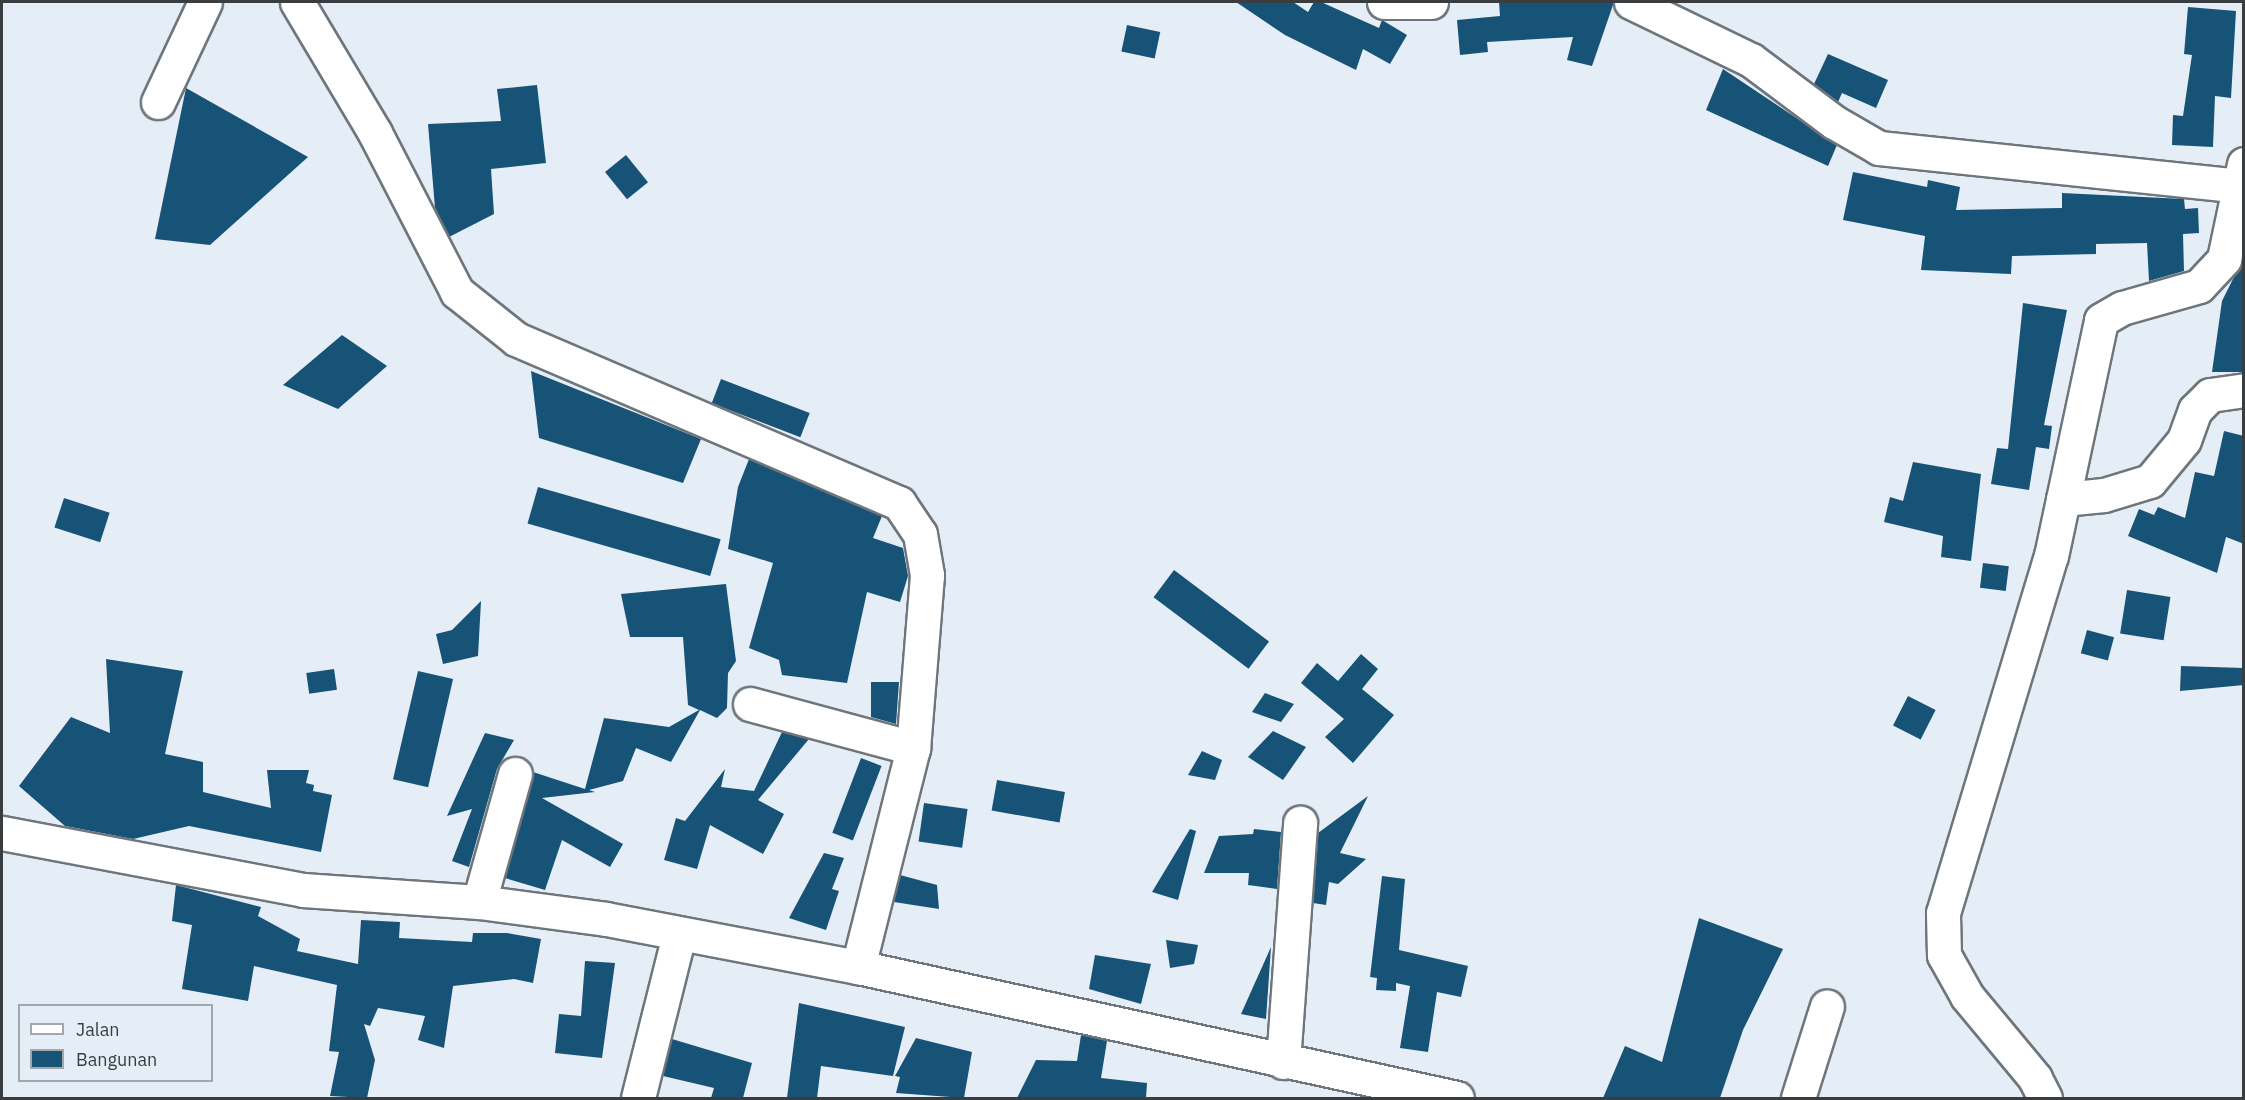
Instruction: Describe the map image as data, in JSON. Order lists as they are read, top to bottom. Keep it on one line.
{"legend":["Jalan","Bangunan"]}
